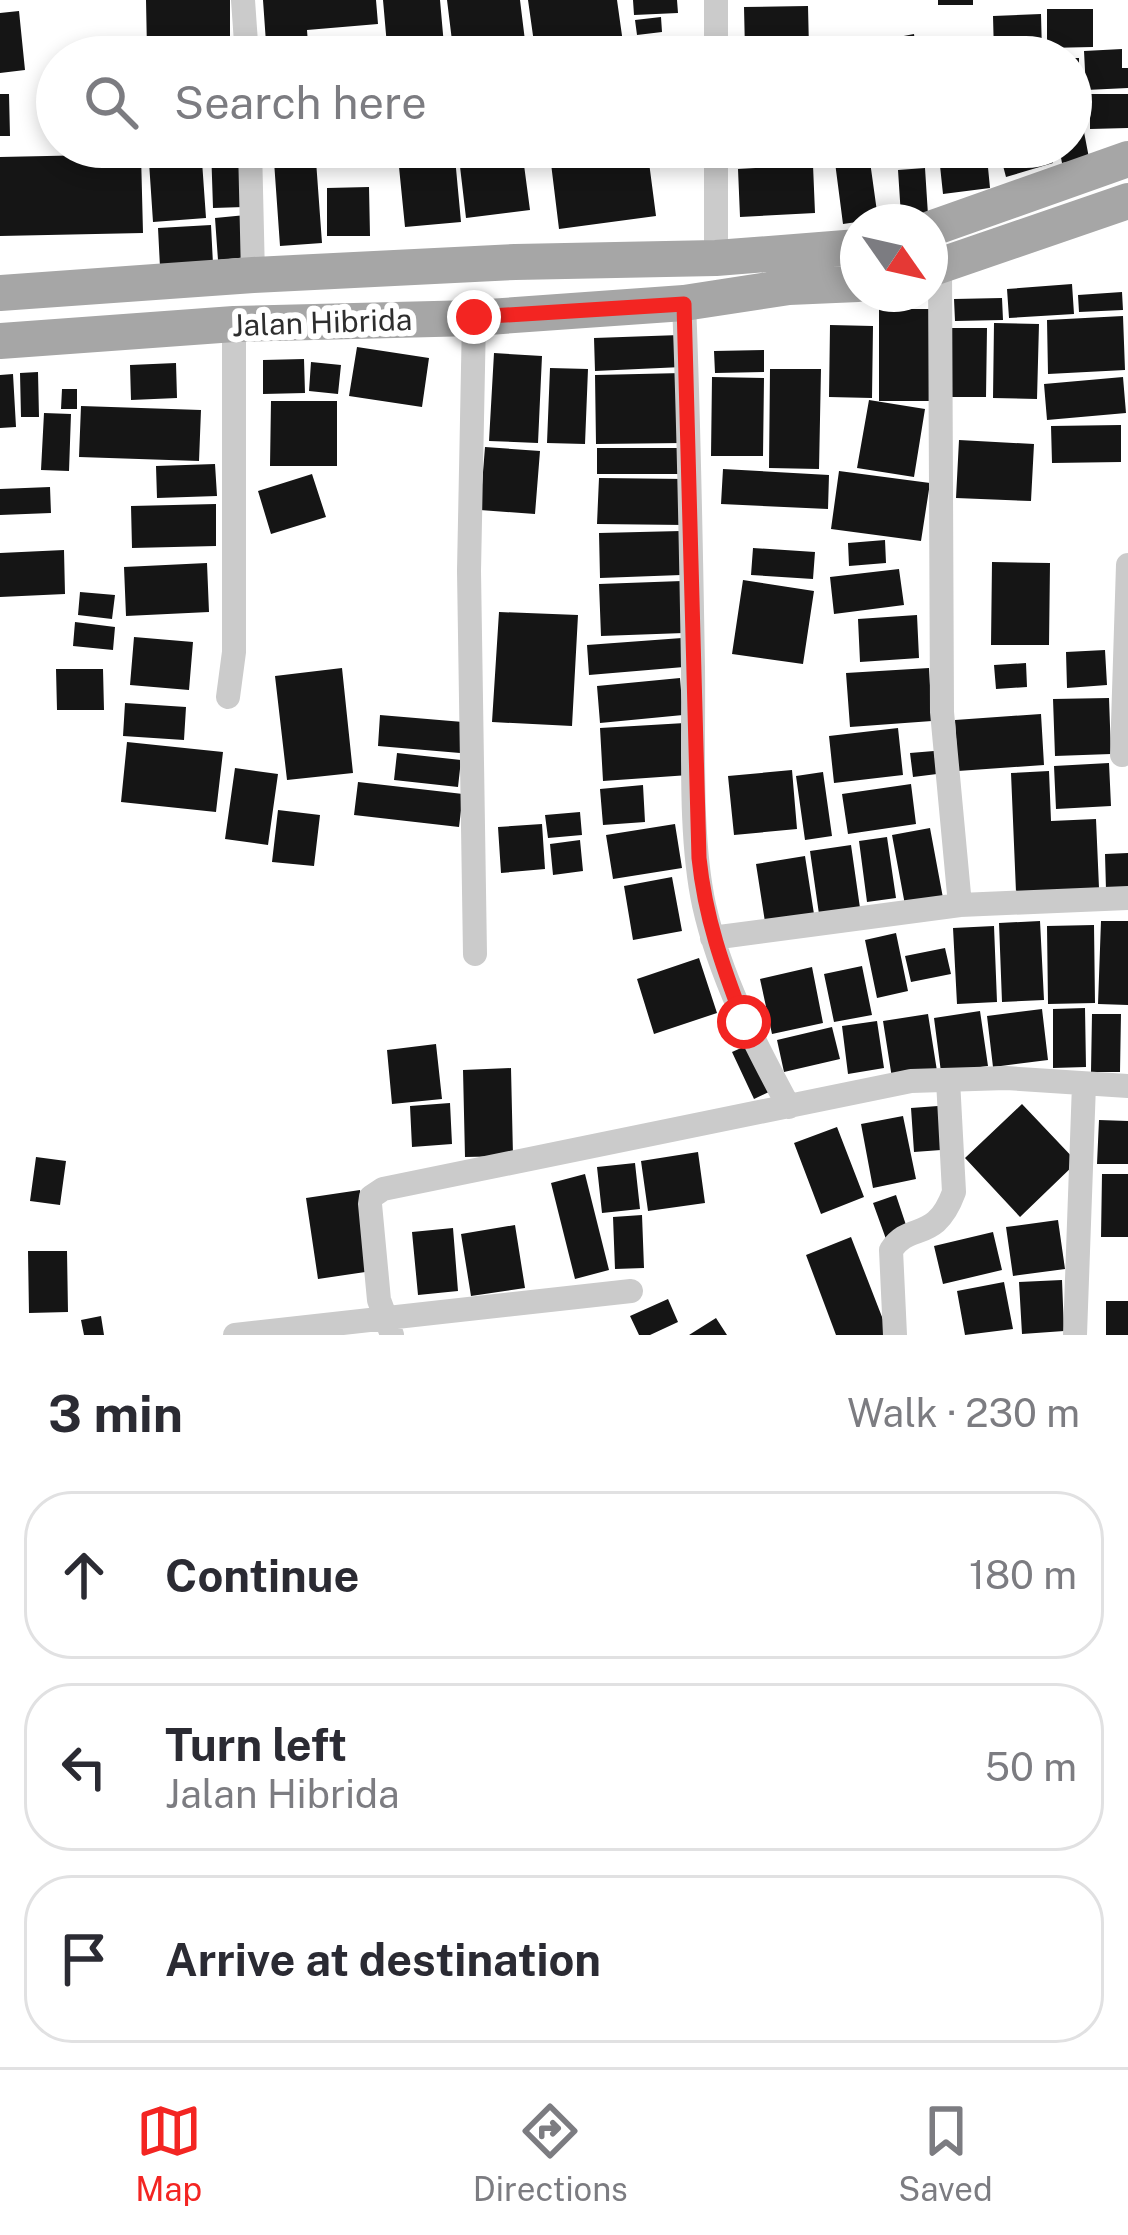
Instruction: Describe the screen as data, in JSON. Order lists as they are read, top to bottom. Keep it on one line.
{"streets":{"main road":["Jalan Hibrida"]},"north":"bottom right","page":{"search":"Search here","heading":["3 min","Walk · 230 m"],"list":[["Continue","180 m"],["Turn left","Jalan Hibrida","50 m"],"Arrive at destination"],"nav":["Map","Directions","Saved"]}}
